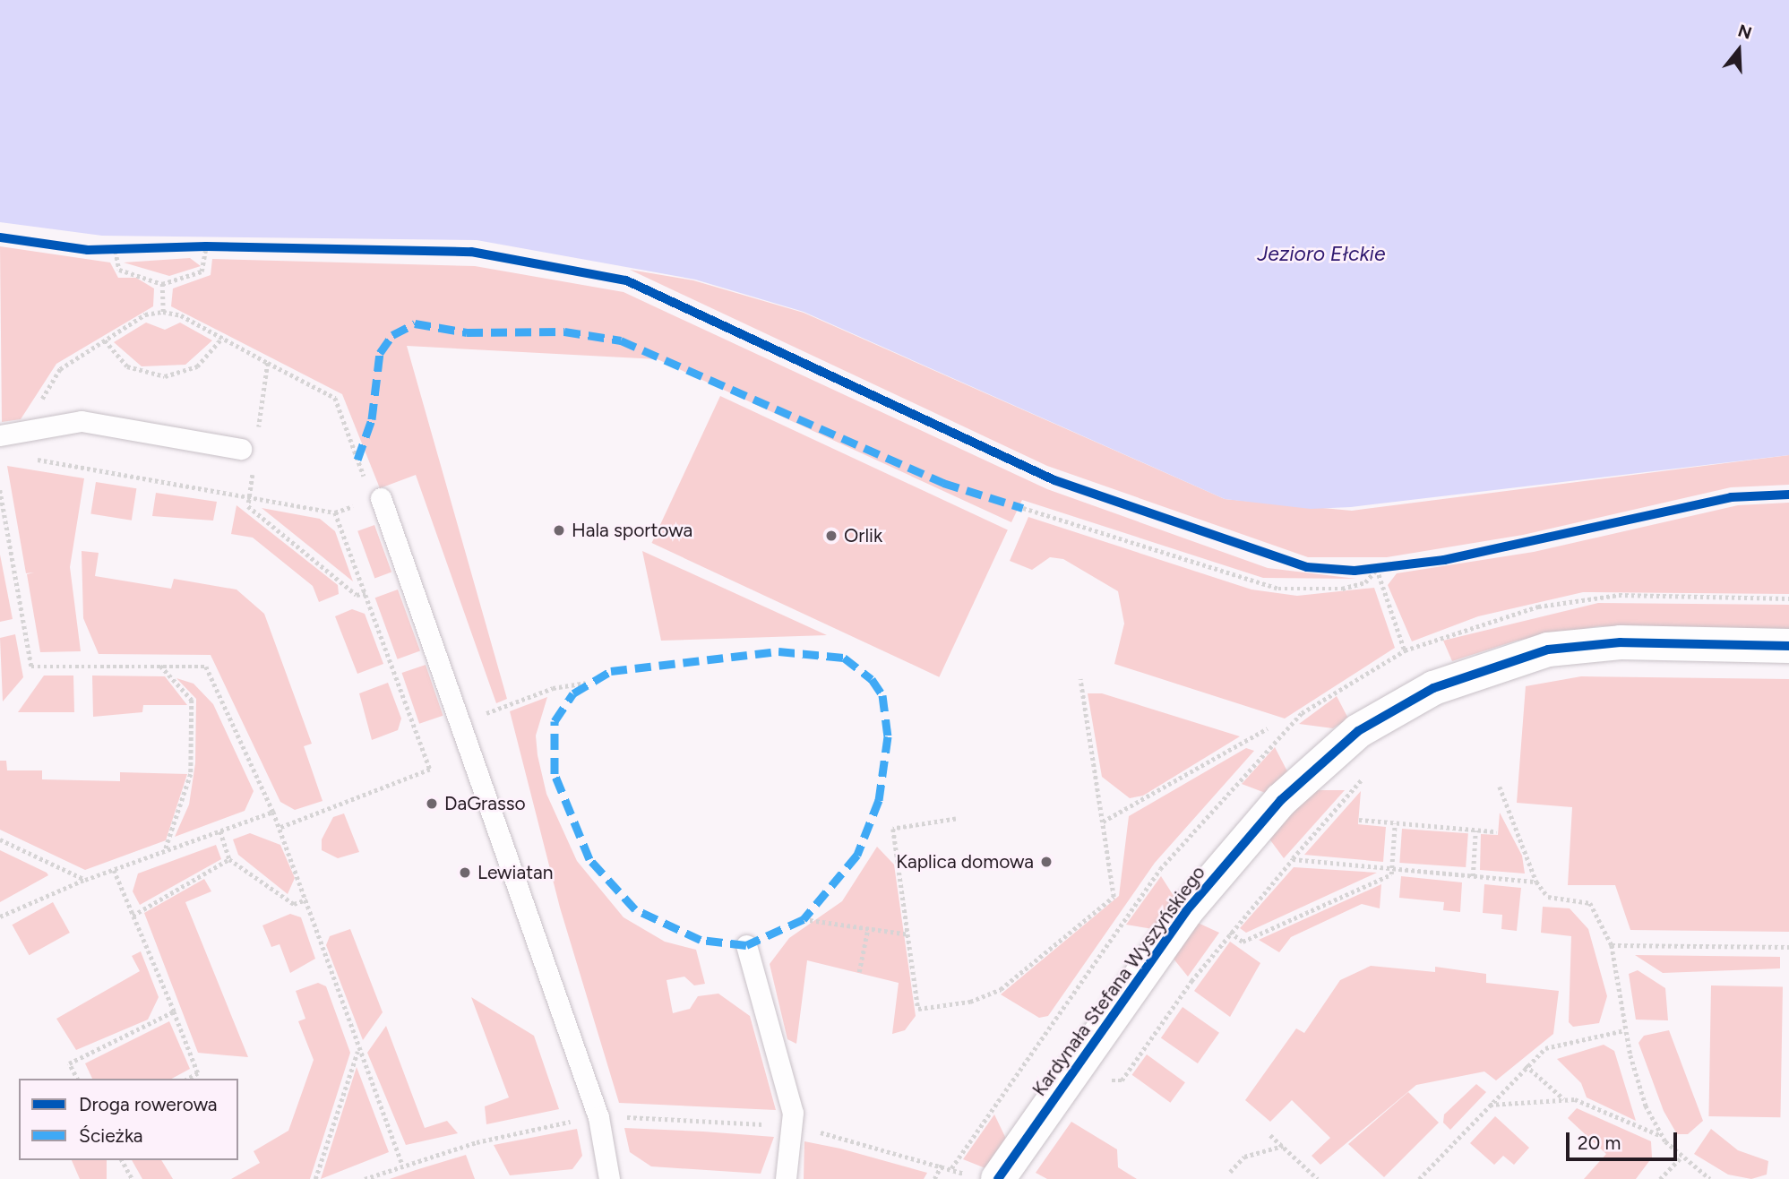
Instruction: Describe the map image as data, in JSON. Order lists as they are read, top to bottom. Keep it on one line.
{"streets":{"street":["Kardynała Stefana Wyszyńskiego"]},"water":["Jezioro Ełckie"],"places":["Hala sportowa","Orlik","DaGrasso","Kaplica domowa","Lewiatan"],"legend":["Droga rowerowa","Ścieżka"],"scale_bar":"20 m","north":"top"}
